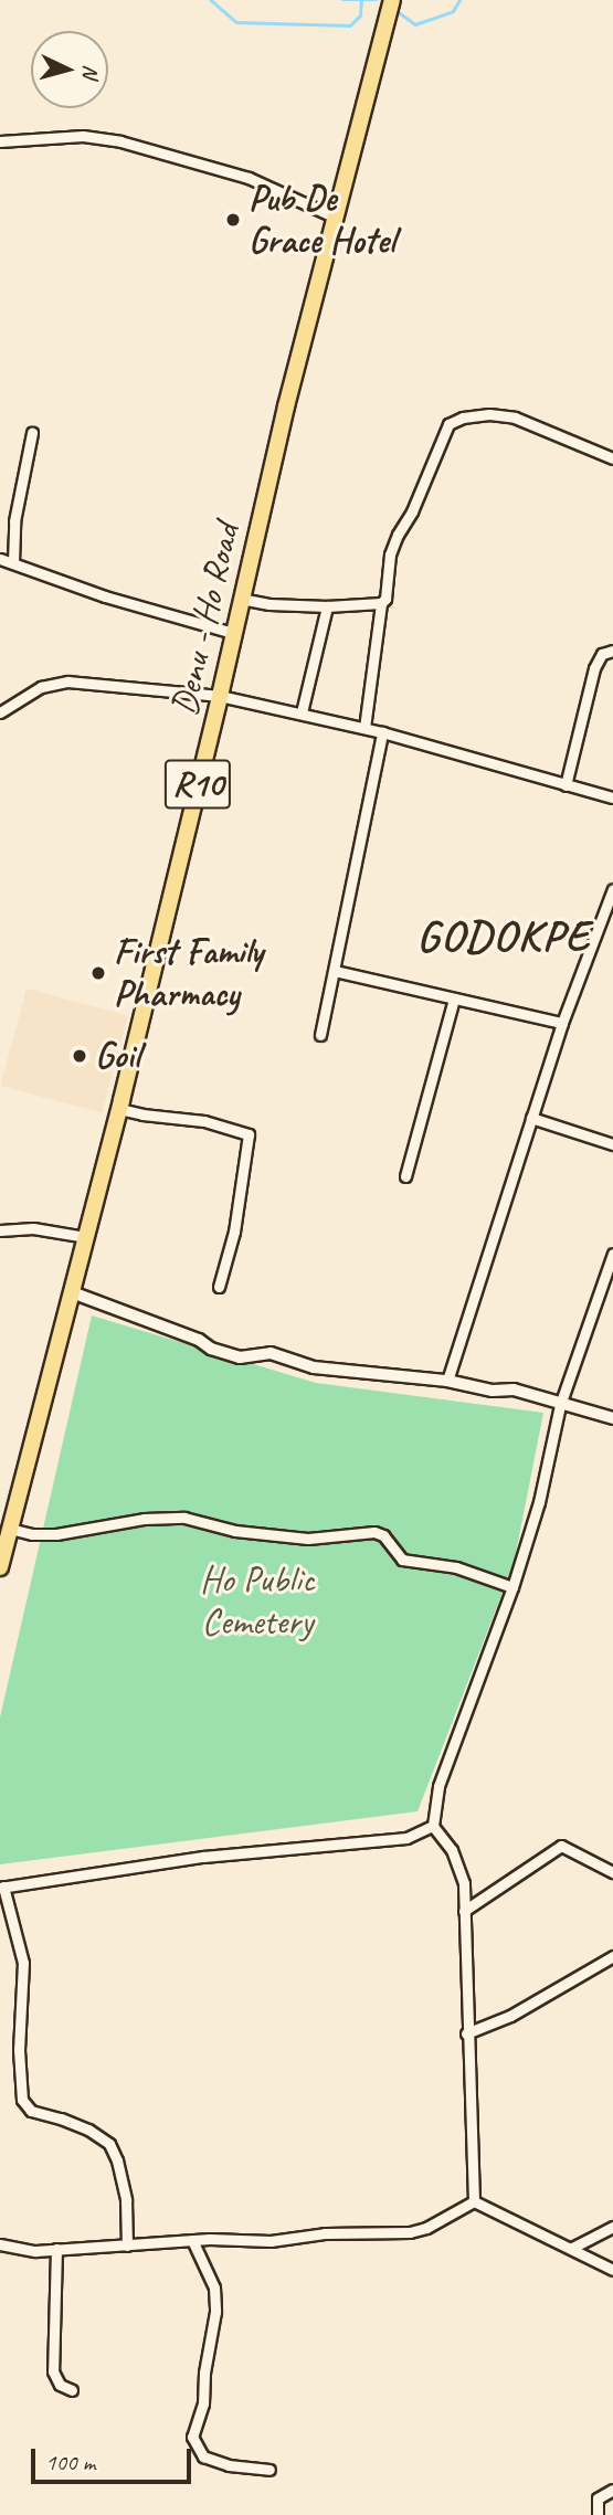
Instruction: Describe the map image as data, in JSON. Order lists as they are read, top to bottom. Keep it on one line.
{"streets":{"main road":["Denu - Ho Road","R10"]},"districts":["GODOKPE"],"parks":["Ho Public Cemetery"],"places":["Pub De Grace Hotel","First Family Pharmacy","Goil"],"scale_bar":"100 m","north":"right"}
